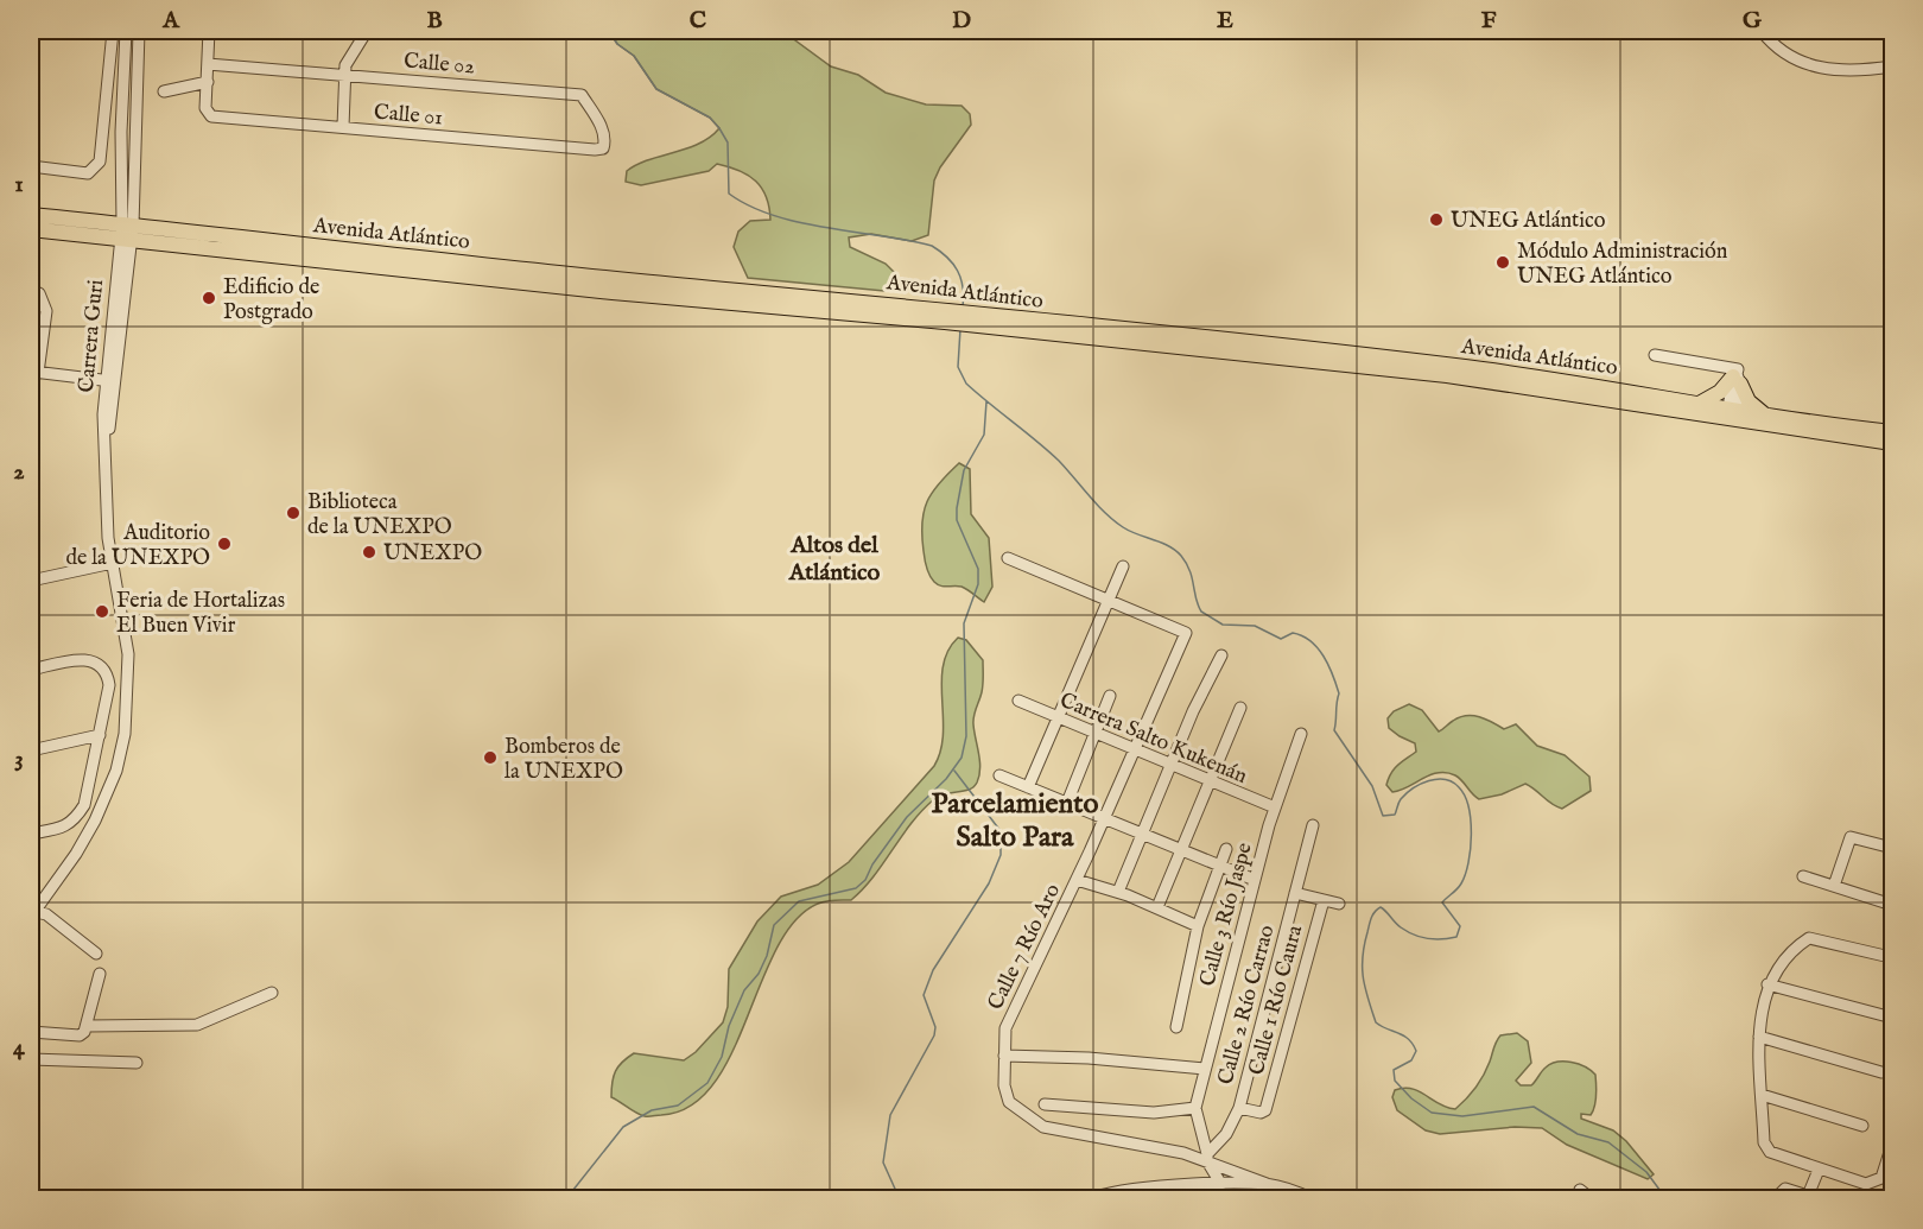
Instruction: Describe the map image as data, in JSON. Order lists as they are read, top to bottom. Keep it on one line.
{"streets":{"main road":["Avenida Atlántico"],"street":["Calle 02","Calle 01","Carrera Guri","Carrera Salto Kukenán","Calle 3 Río Jaspe","Calle 7 Río Aro","Calle 1 Río Caura","Calle 2 Río Carrao"]},"crossings":[["Calle 02","Calle 01"],["Avenida Atlántico","Carrera Guri"],["Carrera Salto Kukenán","Calle 3 Río Jaspe"],["Carrera Salto Kukenán","Calle 7 Río Aro"],["Calle 7 Río Aro","Calle 2 Río Carrao"],["Calle 1 Río Caura","Calle 2 Río Carrao"]],"districts":["Altos del Atlántico","Parcelamiento Salto Para"],"places":["UNEG Atlántico","Módulo Administración UNEG Atlántico","Edificio de Postgrado","Biblioteca de la UNEXPO","Auditorio de la UNEXPO","UNEXPO","Feria de Hortalizas El Buen Vivir","Bomberos de la UNEXPO"],"grid":{"columns":["A","B","C","D","E","F","G"],"rows":["1","2","3","4"]}}
